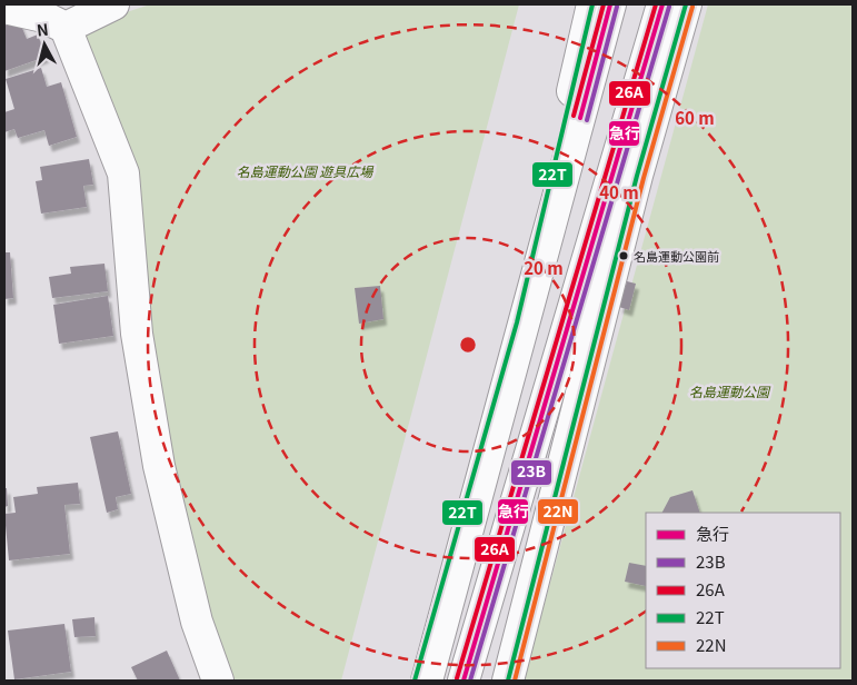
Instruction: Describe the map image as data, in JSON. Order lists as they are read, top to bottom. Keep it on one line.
{"parks":["名島運動公園 遊具広場","名島運動公園"],"places":["名島運動公園前"],"lines":["transit line 急行","transit line 26A","transit line 22T","transit line 23B","transit line 22N"],"legend":["急行","23B","26A","22T","22N"],"north":"top","rings":["60 m","40 m","20 m"]}
